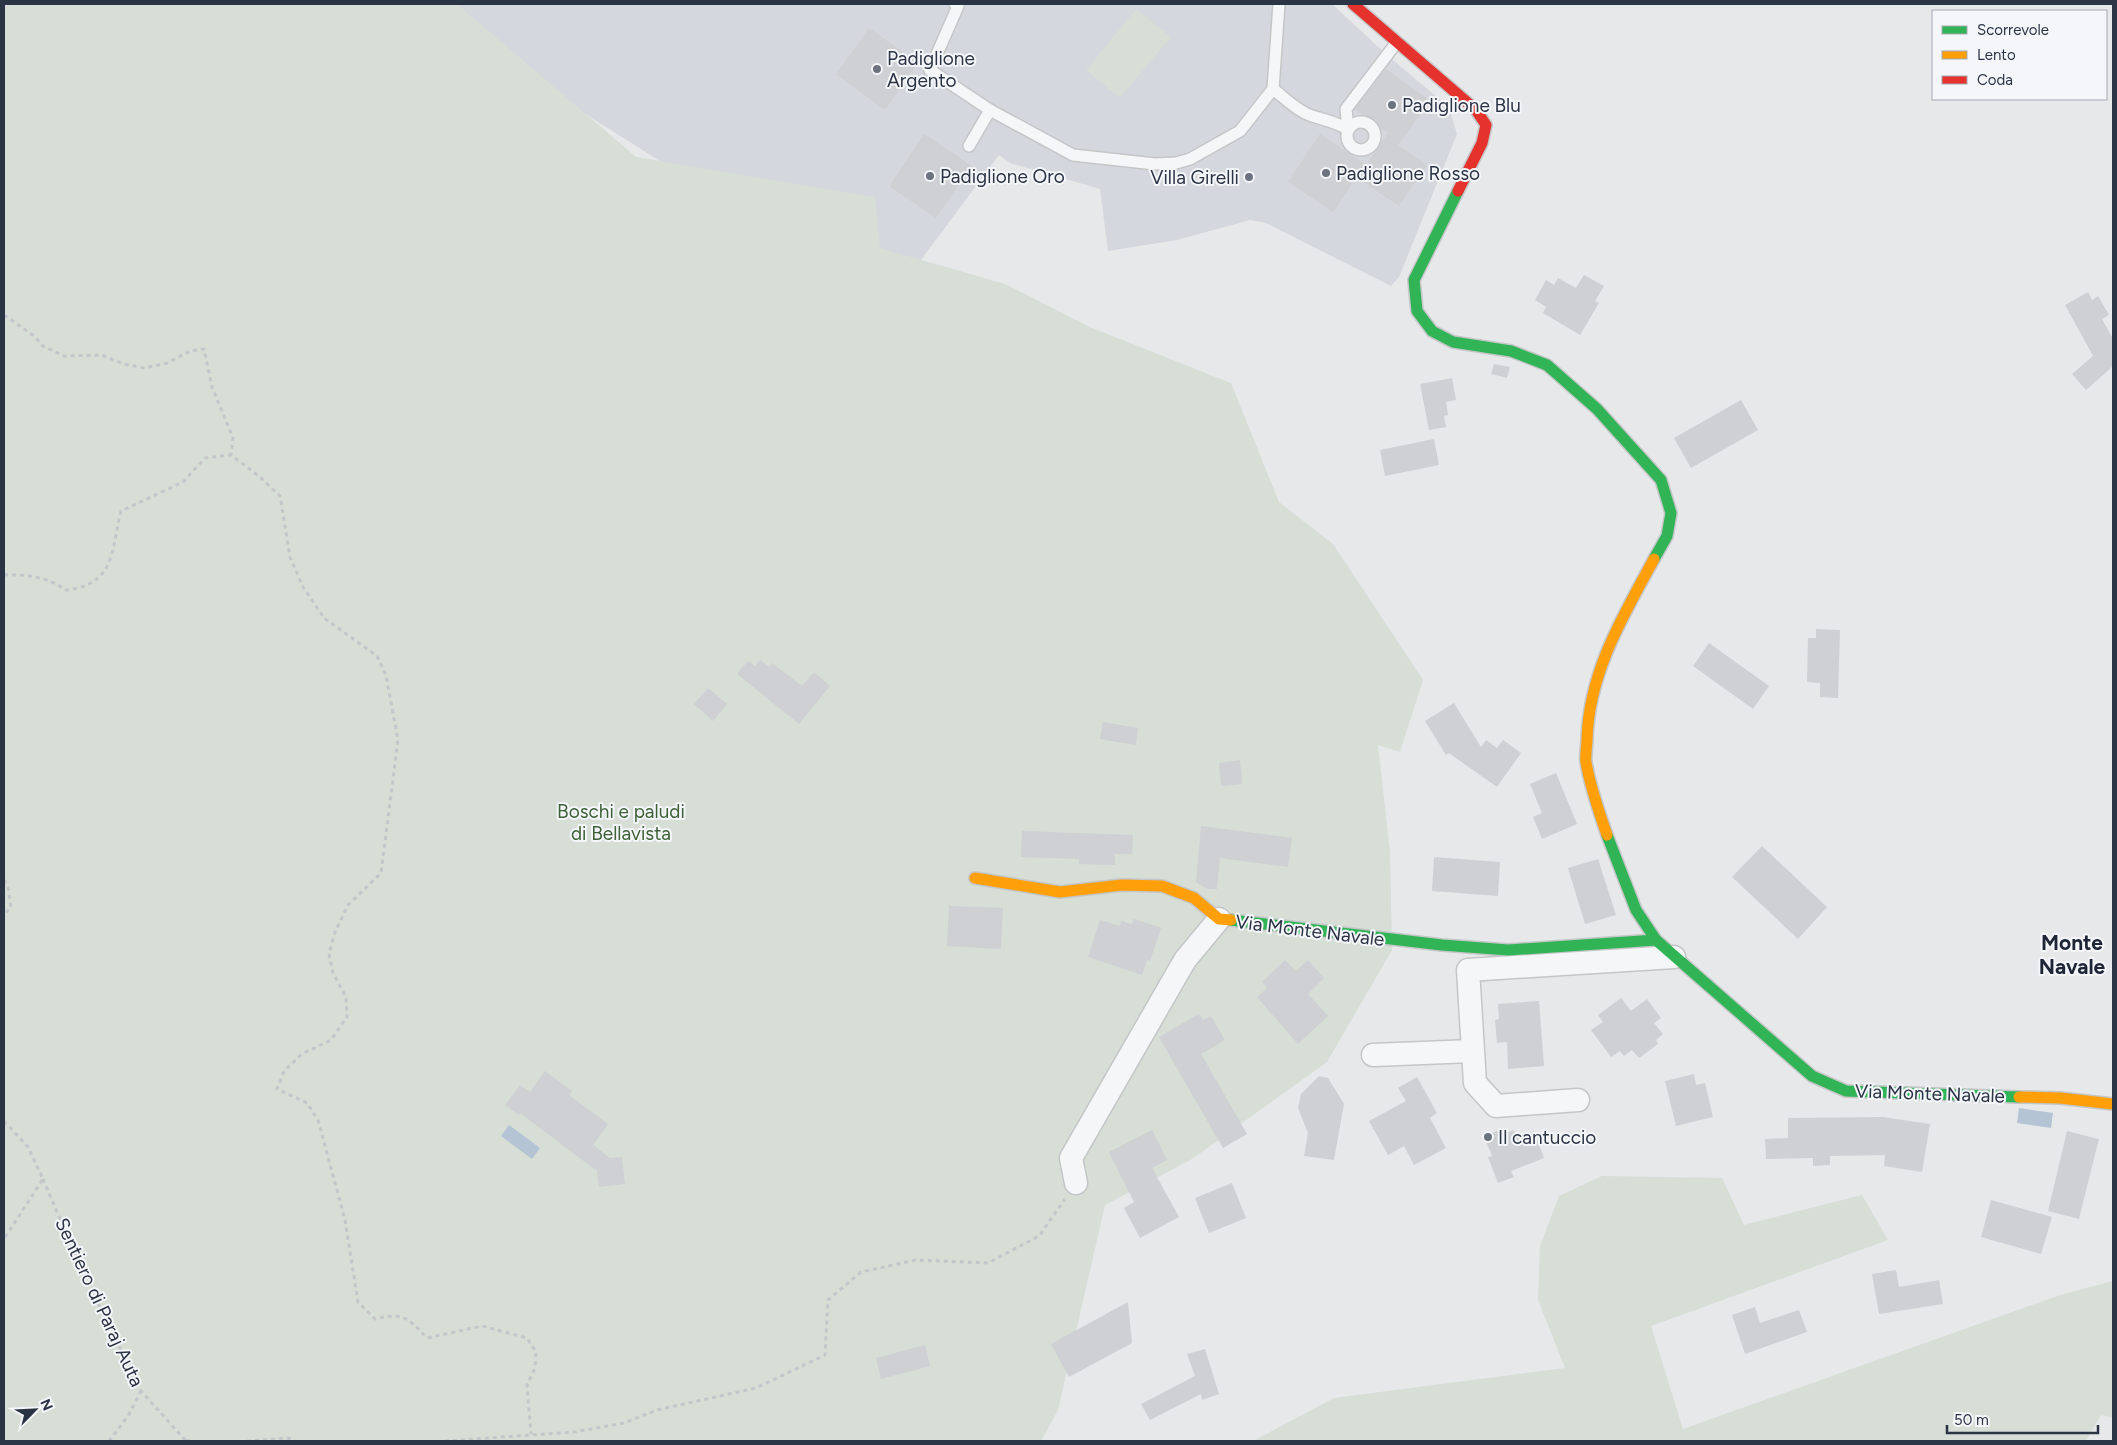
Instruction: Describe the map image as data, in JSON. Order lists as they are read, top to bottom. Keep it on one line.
{"streets":{"street":["Via Monte Navale"],"path":["Sentiero di Paraj Auta"]},"districts":["Monte Navale"],"parks":["Boschi e paludi di Bellavista"],"places":["Padiglione Argento","Padiglione Blu","Padiglione Rosso","Padiglione Oro","Villa Girelli","Il cantuccio"],"legend":["Scorrevole","Lento","Coda"],"scale_bar":"50 m","north":"top right"}
